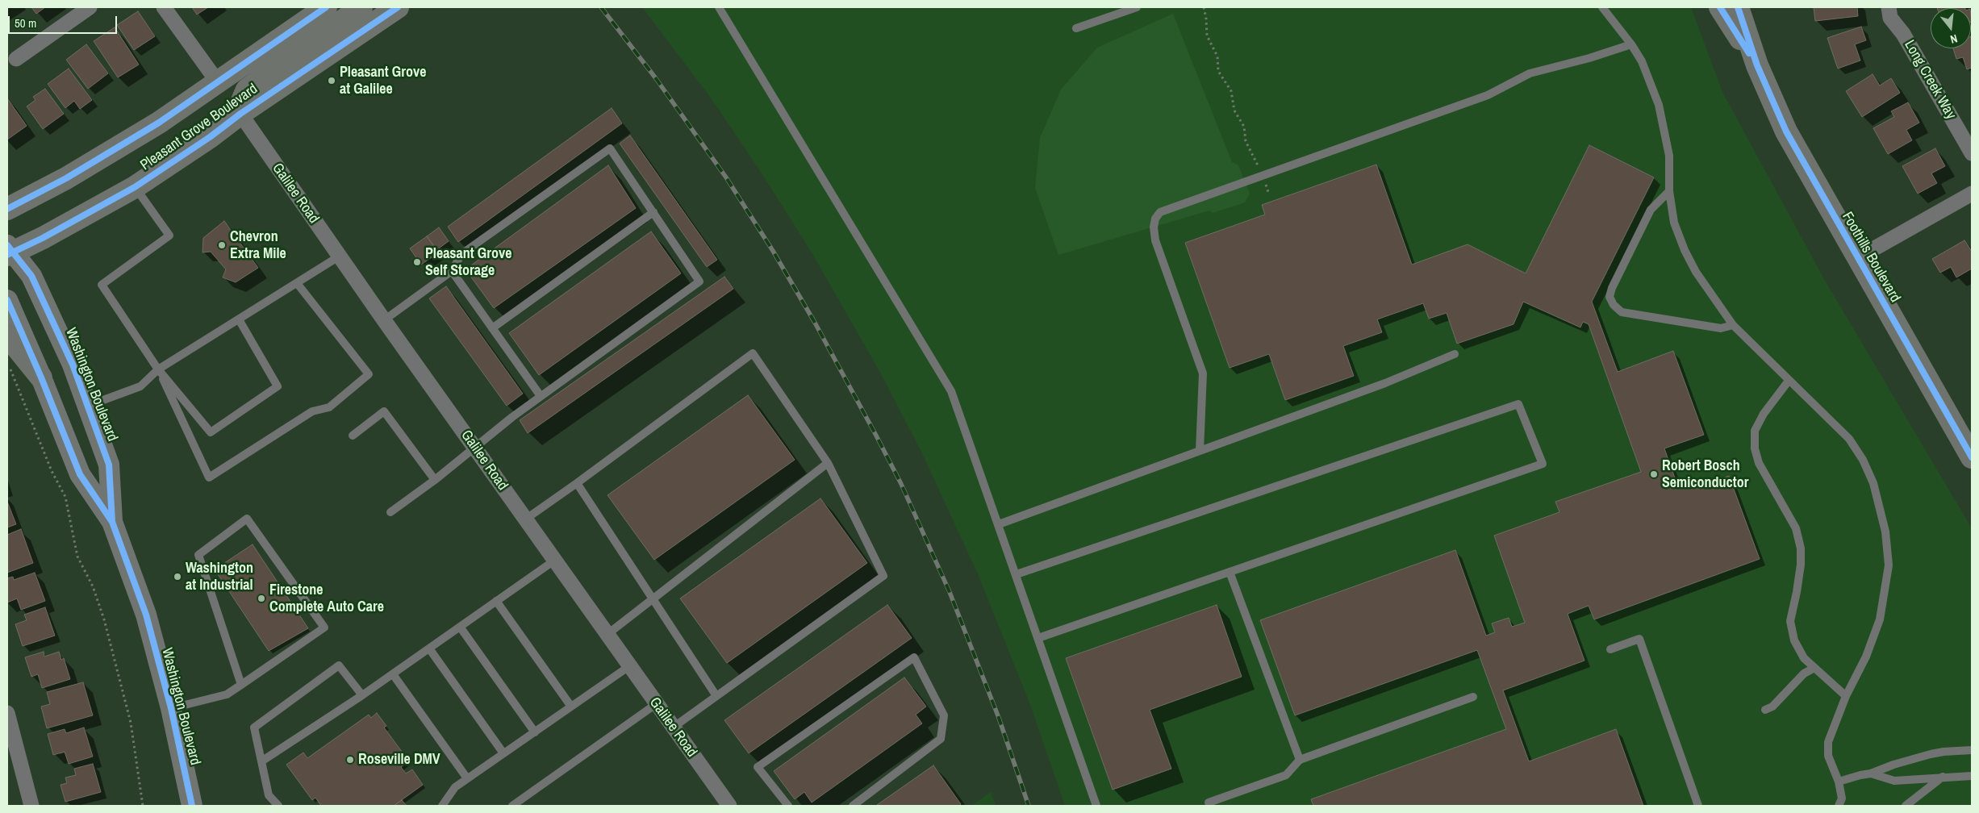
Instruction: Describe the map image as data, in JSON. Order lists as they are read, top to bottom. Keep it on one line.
{"streets":{"main road":["Pleasant Grove Boulevard","Foothills Boulevard","Washington Boulevard"],"street":["Long Creek Way","Galilee Road"]},"crossings":[["Pleasant Grove Boulevard","Galilee Road"],["Pleasant Grove Boulevard","Washington Boulevard"]],"places":["Pleasant Grove at Galilee","Chevron Extra Mile","Pleasant Grove Self Storage","Robert Bosch Semiconductor","Washington at Industrial","Firestone Complete Auto Care","Roseville DMV"],"scale_bar":"50 m","north":"bottom"}
